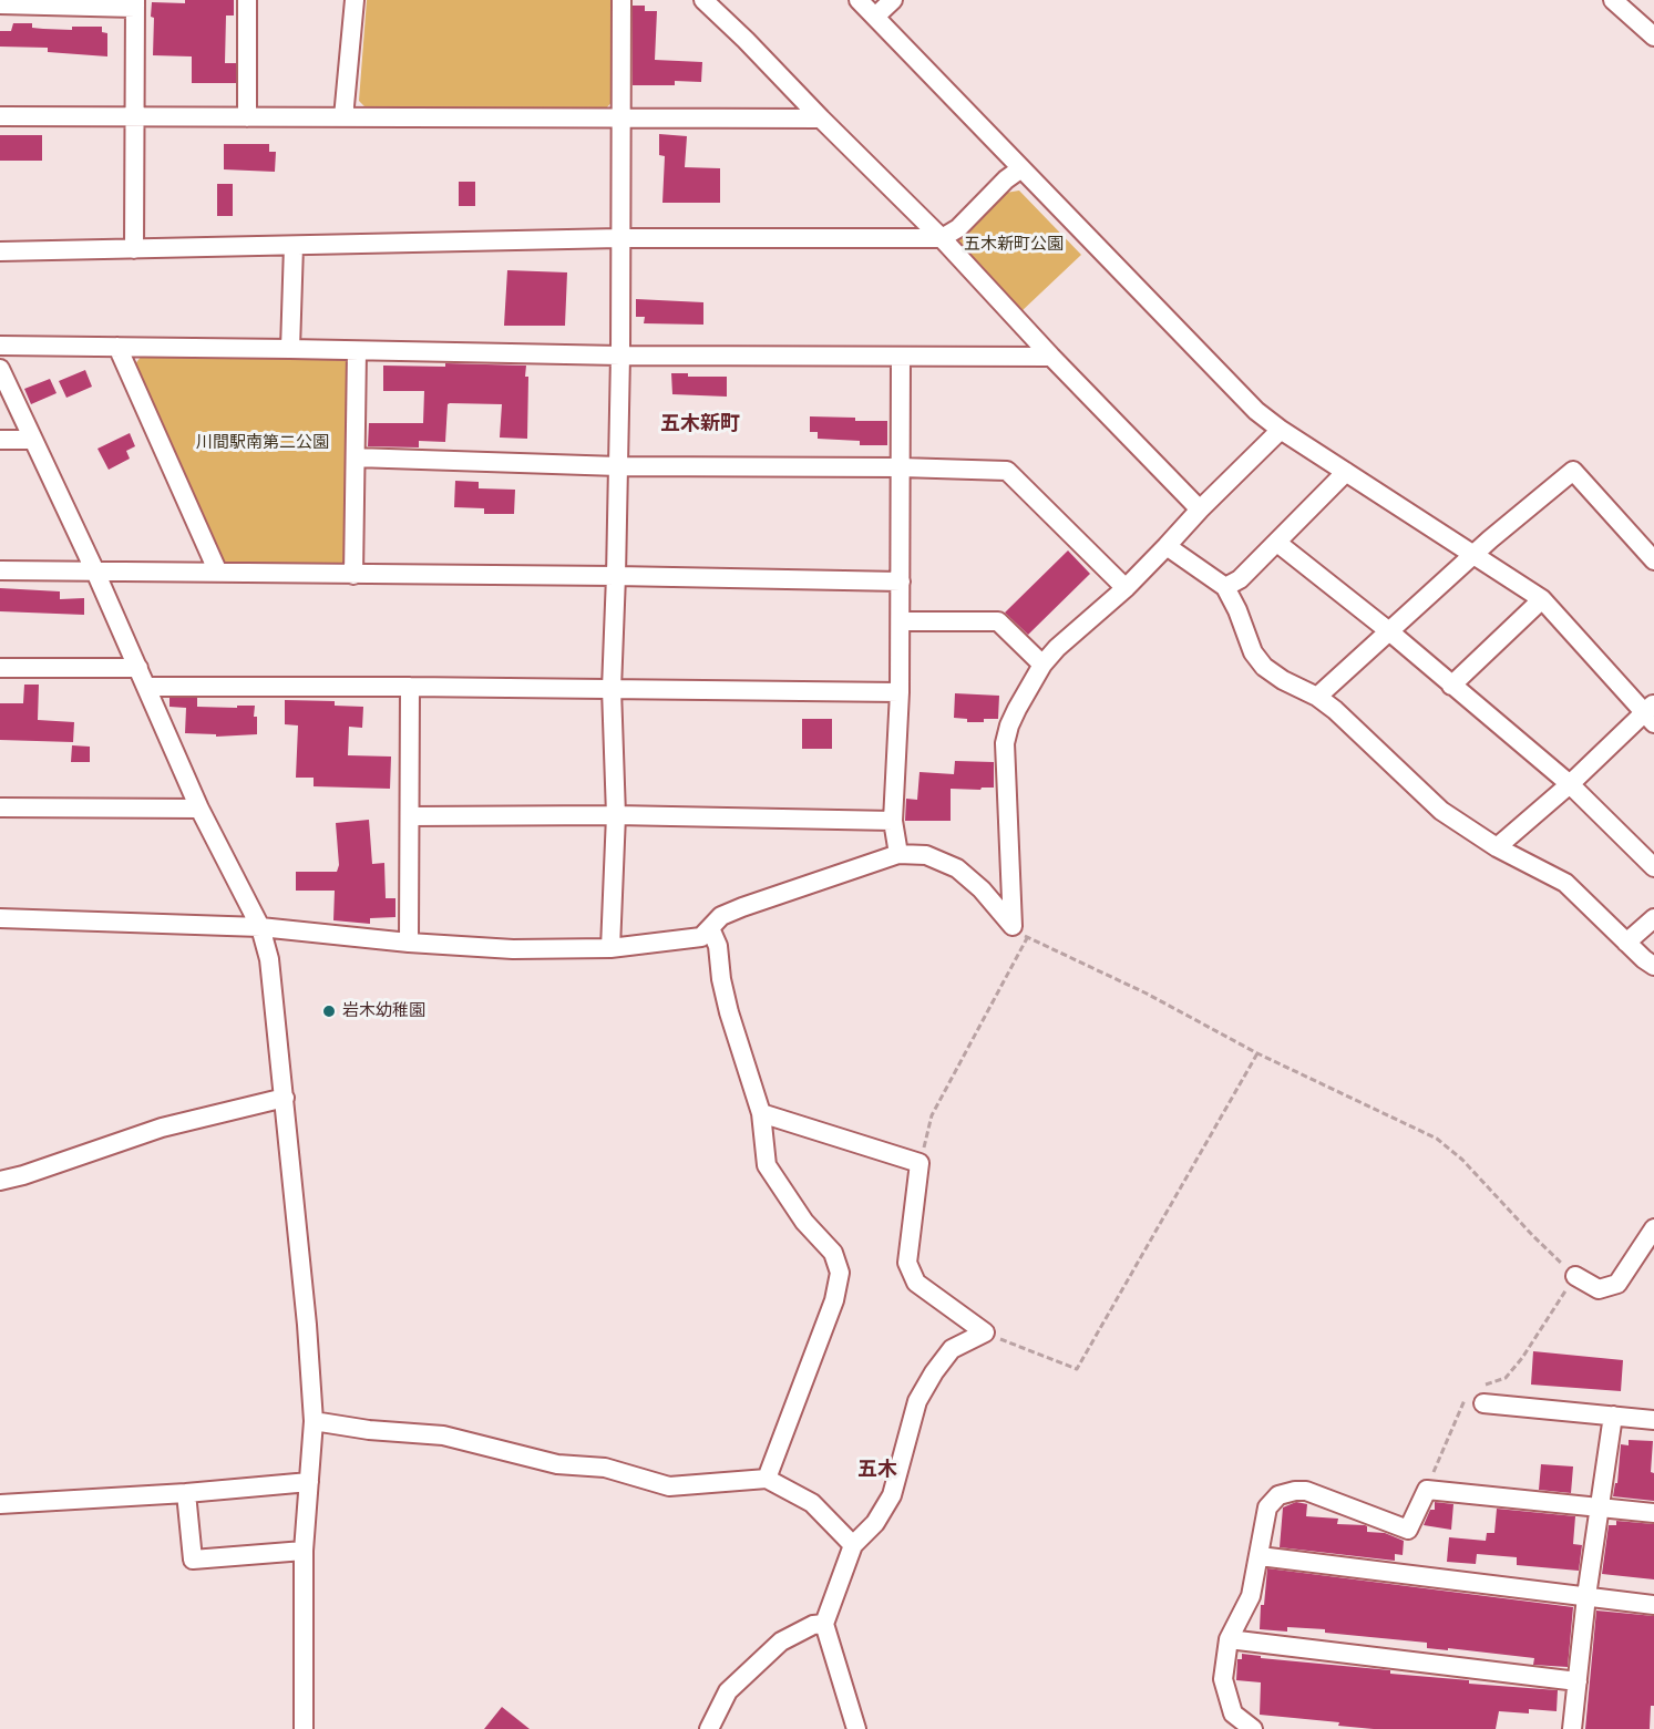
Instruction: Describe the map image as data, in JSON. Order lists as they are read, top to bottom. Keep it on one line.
{"districts":["五木新町","五木"],"parks":["五木新町公園","川間駅南第二公園"],"places":["岩木幼稚園"]}
